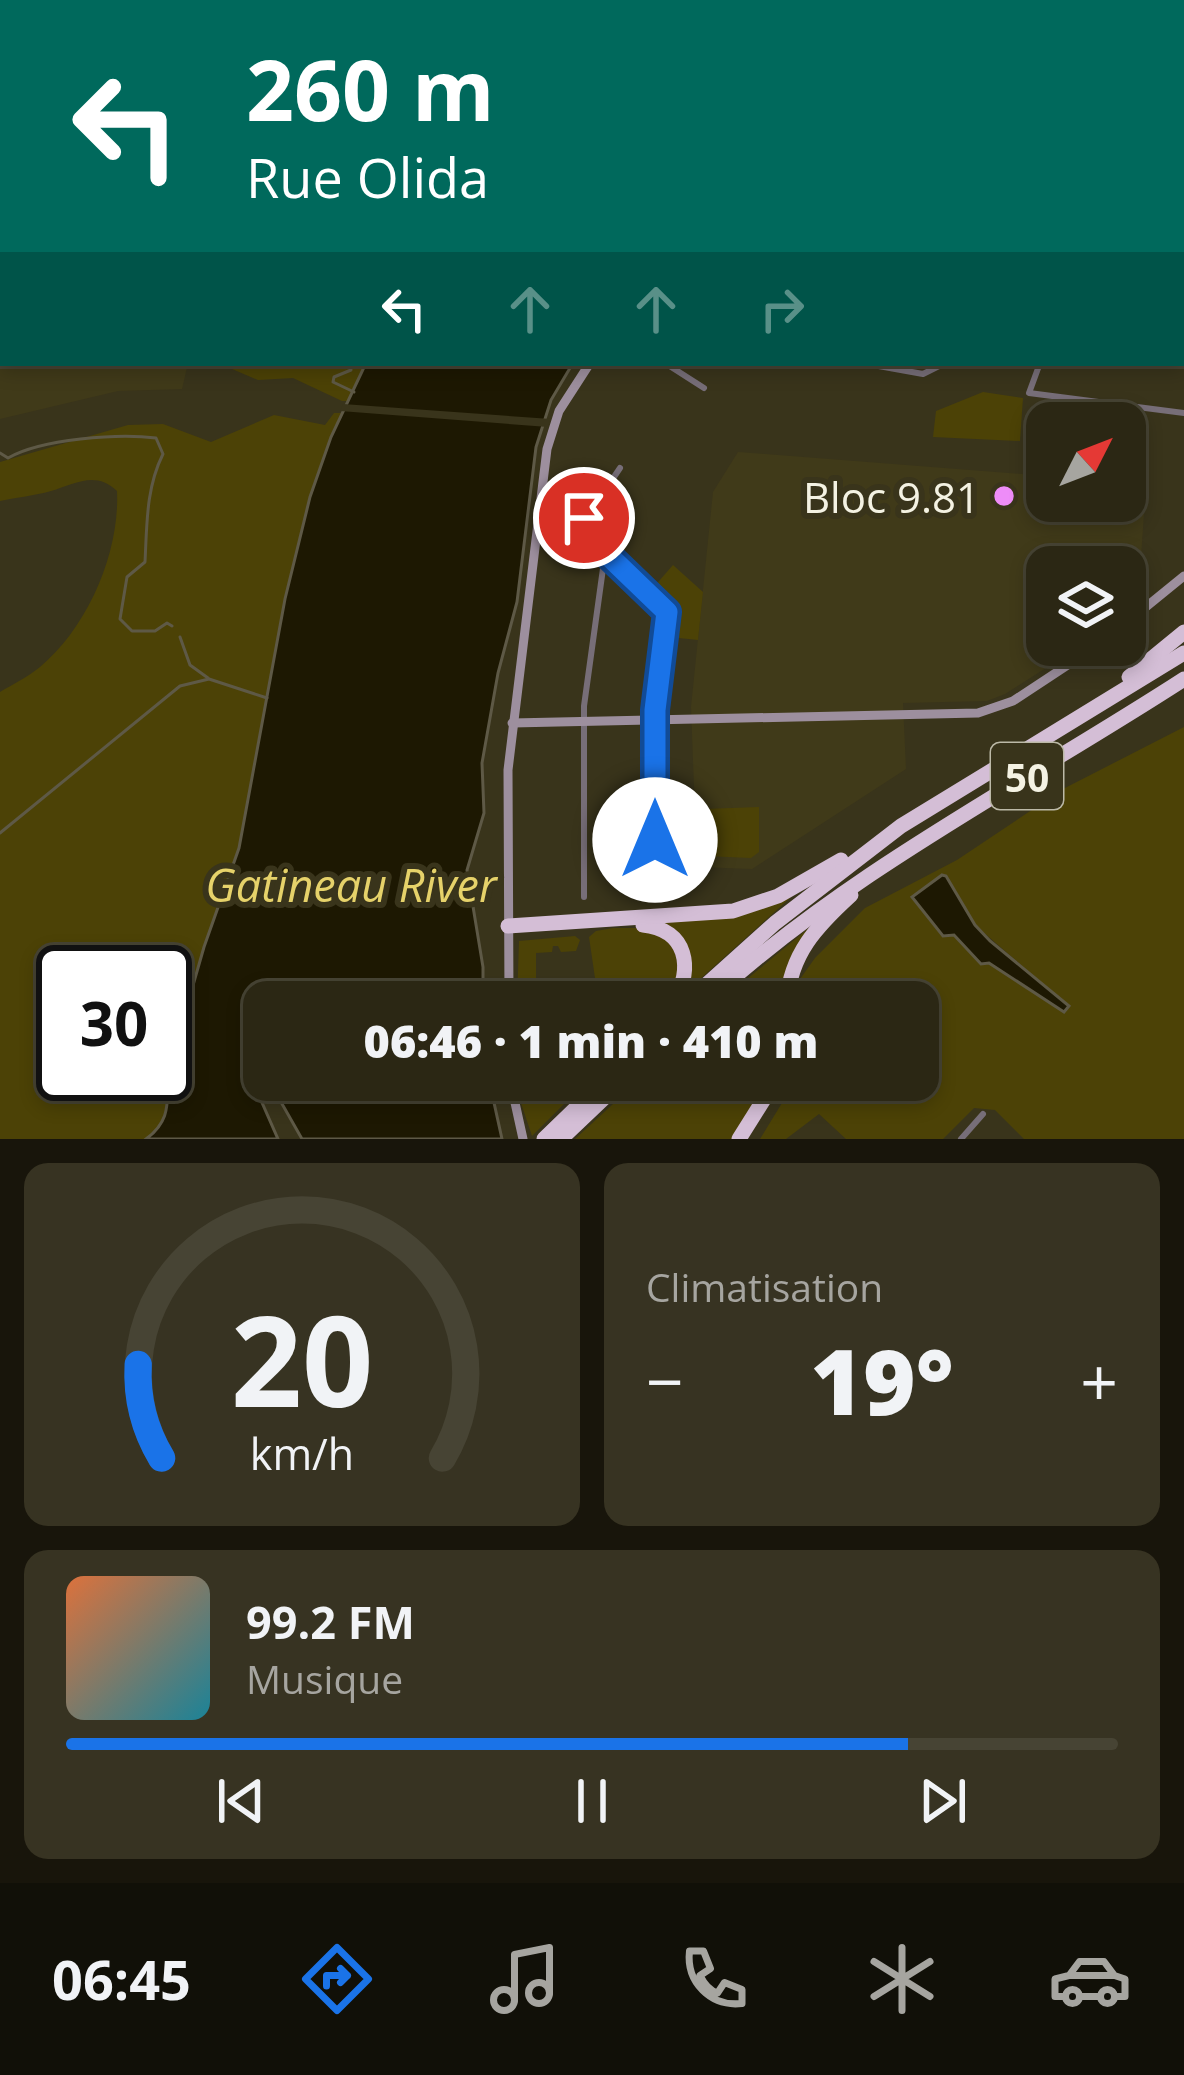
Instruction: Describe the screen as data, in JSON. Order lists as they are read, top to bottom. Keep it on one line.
{"streets":{"highway":["50"]},"water":["Gatineau River"],"places":["Bloc 9.81"],"north":"top right","page":{"turn":["260 m","Rue Olida"],"limit":"30","trip":"06:46 · 1 min · 410 m","tile":"Climatisation","heat":["−","19°","+"],"song":["99.2 FM","Musique"],"tabs":"06:45","gauge":["20","km/h"]}}
